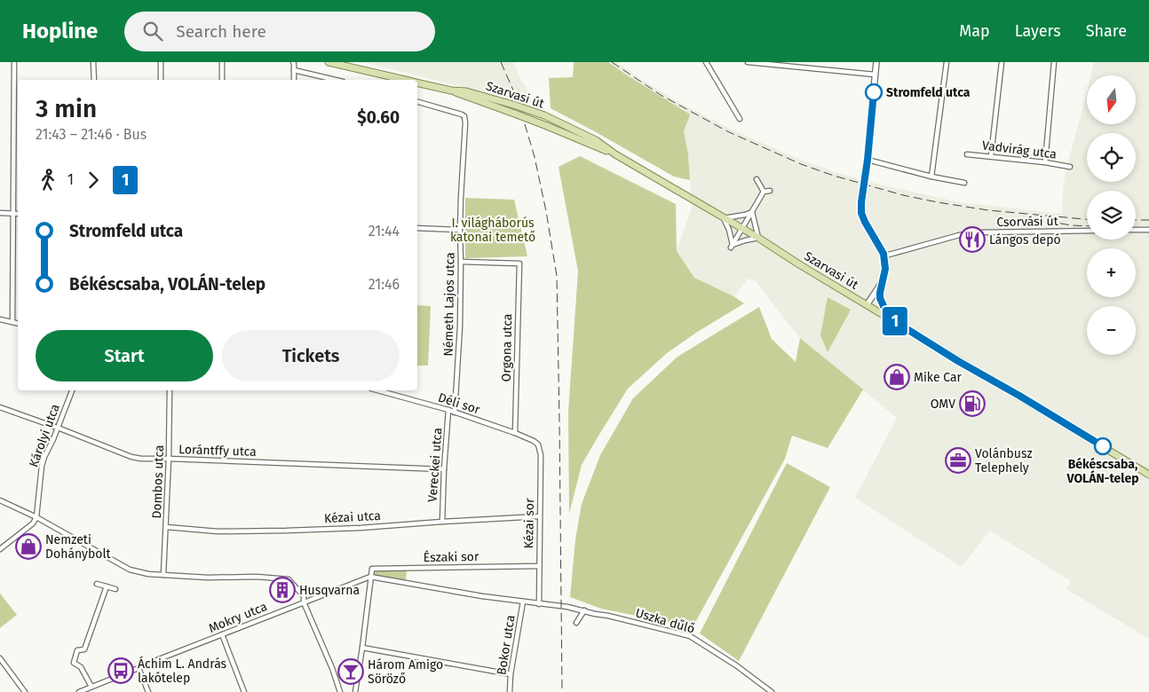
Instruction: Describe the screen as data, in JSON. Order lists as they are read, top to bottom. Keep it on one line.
{"streets":{"main road":["Szarvasi út"],"street":["Vadvirág utca","Csorvási út","Németh Lajos utca","Orgona utca","Déli sor","Károlyi utca","Lorántffy utca","Vereckei utca","Dombos utca","Kézai utca","Kézai sor","Északi sor","Mokry utca","Uszka dűlő","Bokor utca"]},"crossings":[["Németh Lajos utca","Orgona utca"],["Németh Lajos utca","Déli sor"],["Orgona utca","Déli sor"],["Déli sor","Vereckei utca"],["Déli sor","Kézai sor"],["Károlyi utca","Lorántffy utca"],["Lorántffy utca","Vereckei utca"],["Lorántffy utca","Dombos utca"],["Vereckei utca","Kézai utca"],["Dombos utca","Kézai utca"],["Kézai utca","Kézai sor"],["Kézai sor","Északi sor"],["Kézai sor","Uszka dűlő"],["Északi sor","Mokry utca"]],"parks":["I. világháborús katonai temető"],"places":{"other":["Stromfeld utca","Békéscsaba, VOLÁN-telep"],"restaurant":["Lángos depó"],"shop":["Mike Car","Nemzeti Dohánybolt"],"fuel station":["OMV"],"office":["Volánbusz Telephely"],"building":["Husqvarna"],"bus stop":["Áchim L. András lakótelep"],"bar":["Három Amigo Söröző"]},"lines":["bus line 1"],"north":"bottom","page":{"header":"Hopline","search":"Search here","nav":["Map","Layers","Share"],"on_map":"1","map_buttons":["+","−"],"heading":["3 min","21:43 – 21:46 · Bus","$0.60"],"legs":["1","1"],"list":[{"name":"Stromfeld utca","value":"21:44"},{"name":"Békéscsaba, VOLÁN-telep","value":"21:46"}],"buttons":["Start","Tickets"]}}
